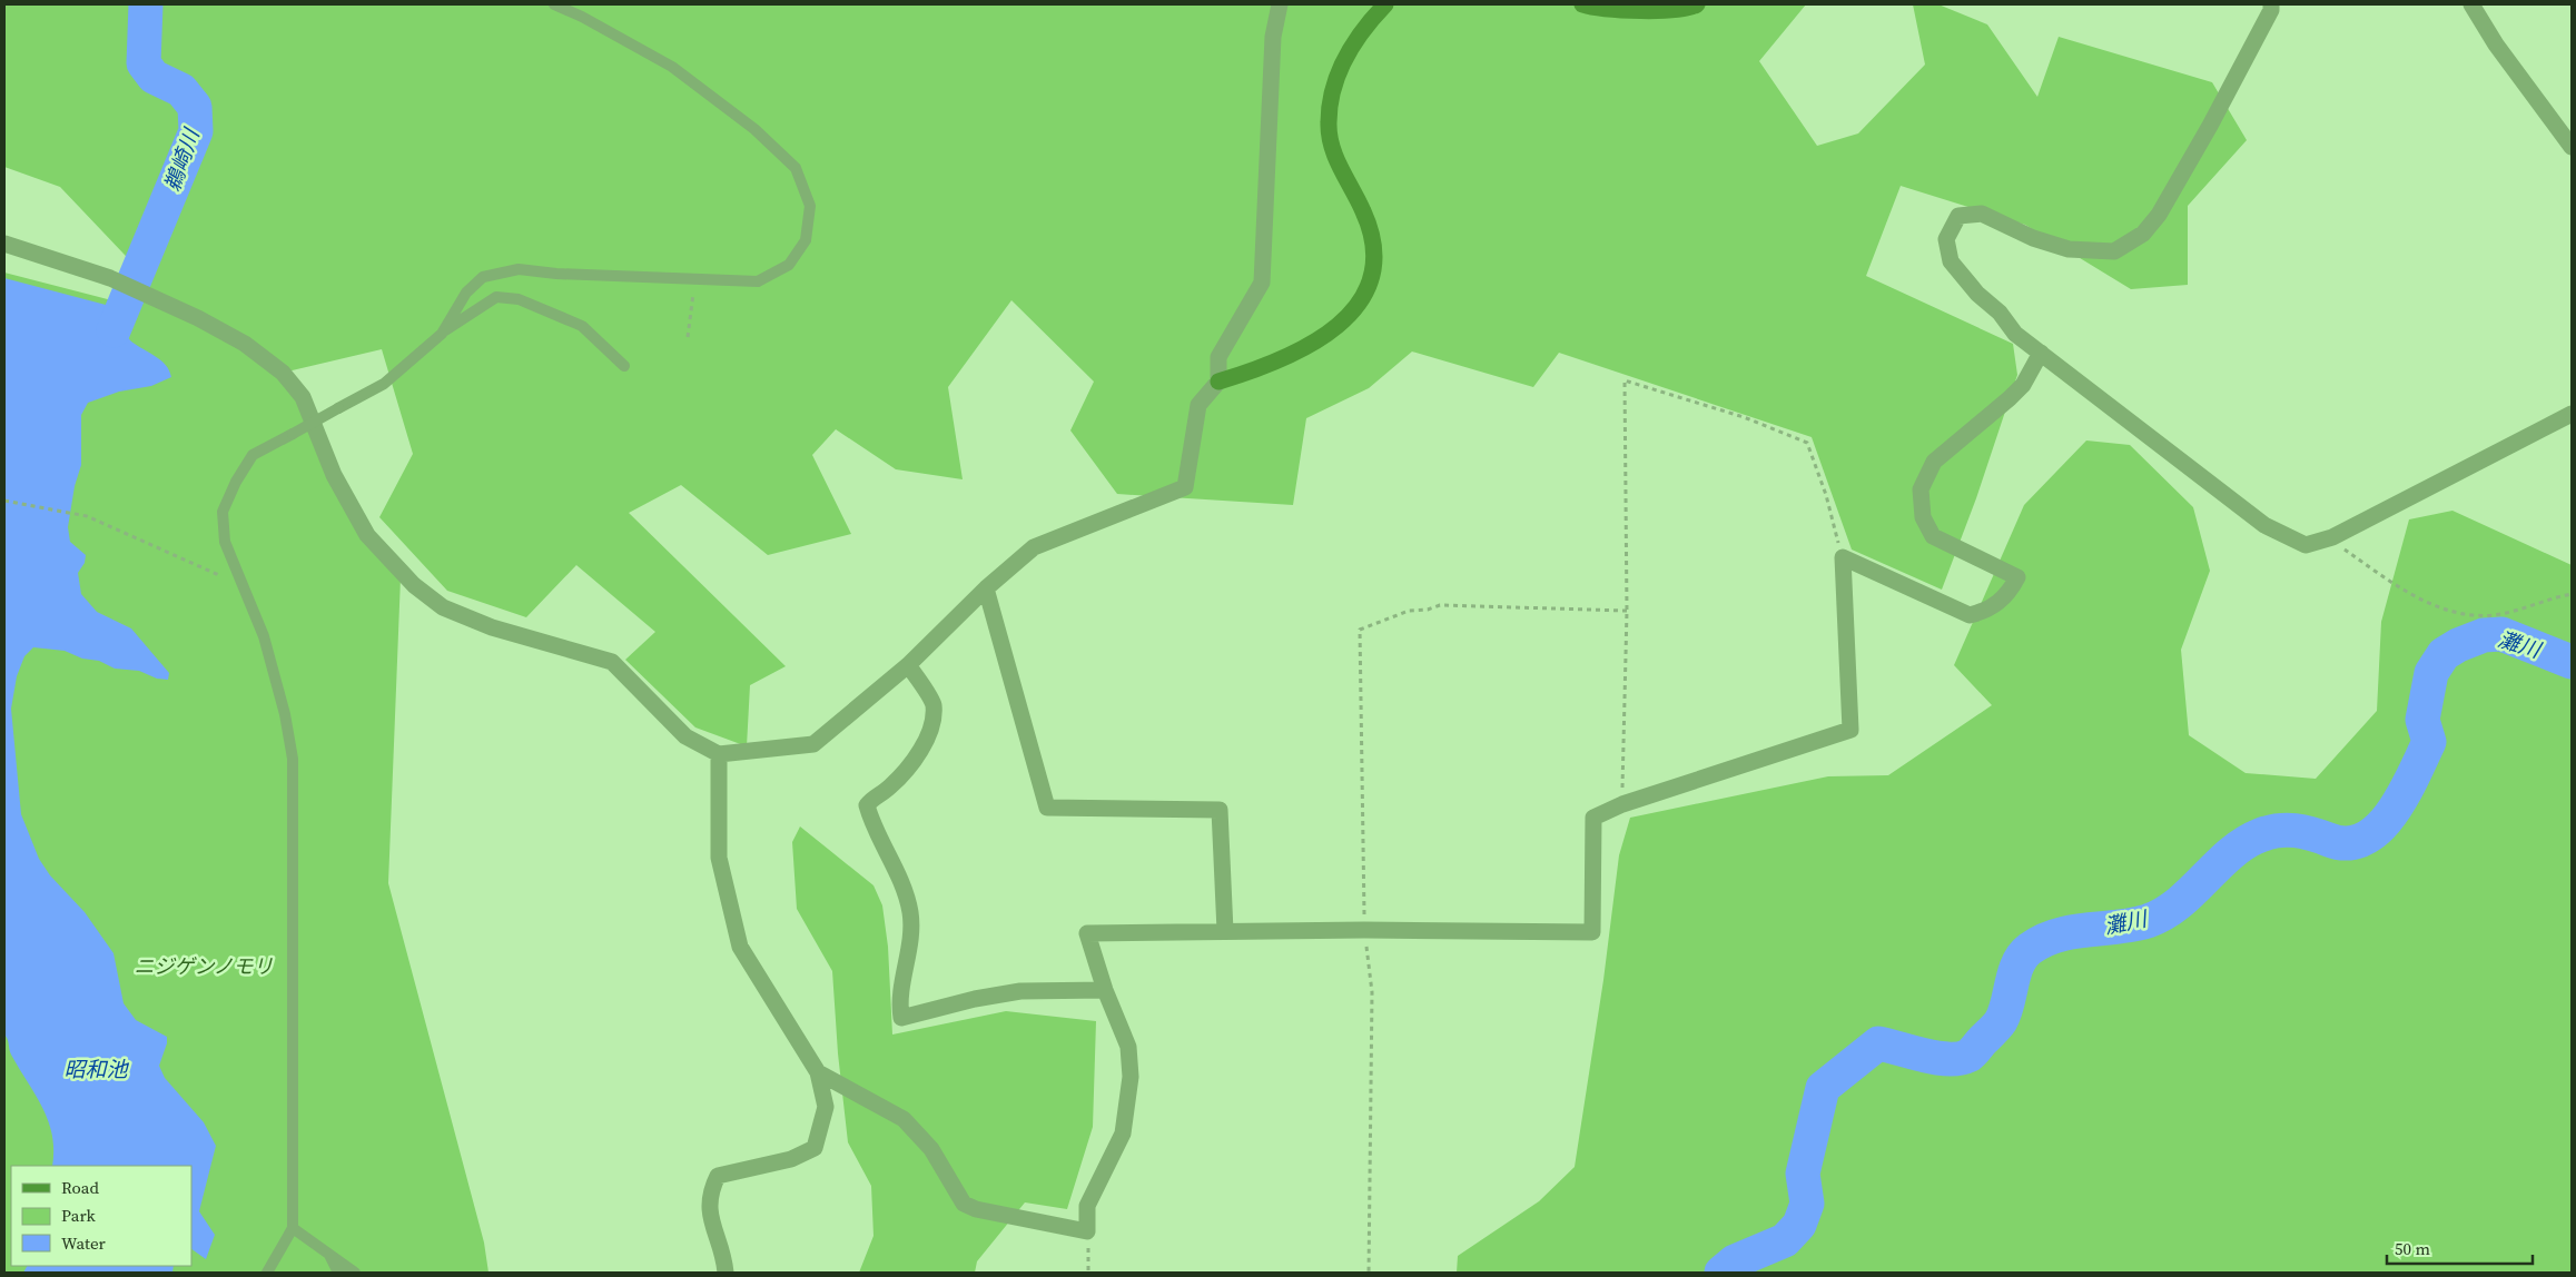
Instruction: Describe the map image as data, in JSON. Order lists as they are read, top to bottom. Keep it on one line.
{"water":["鵜崎川","灘川","昭和池"],"parks":["ニジゲンノモリ"],"legend":["Road","Park","Water"],"scale_bar":"50 m"}
